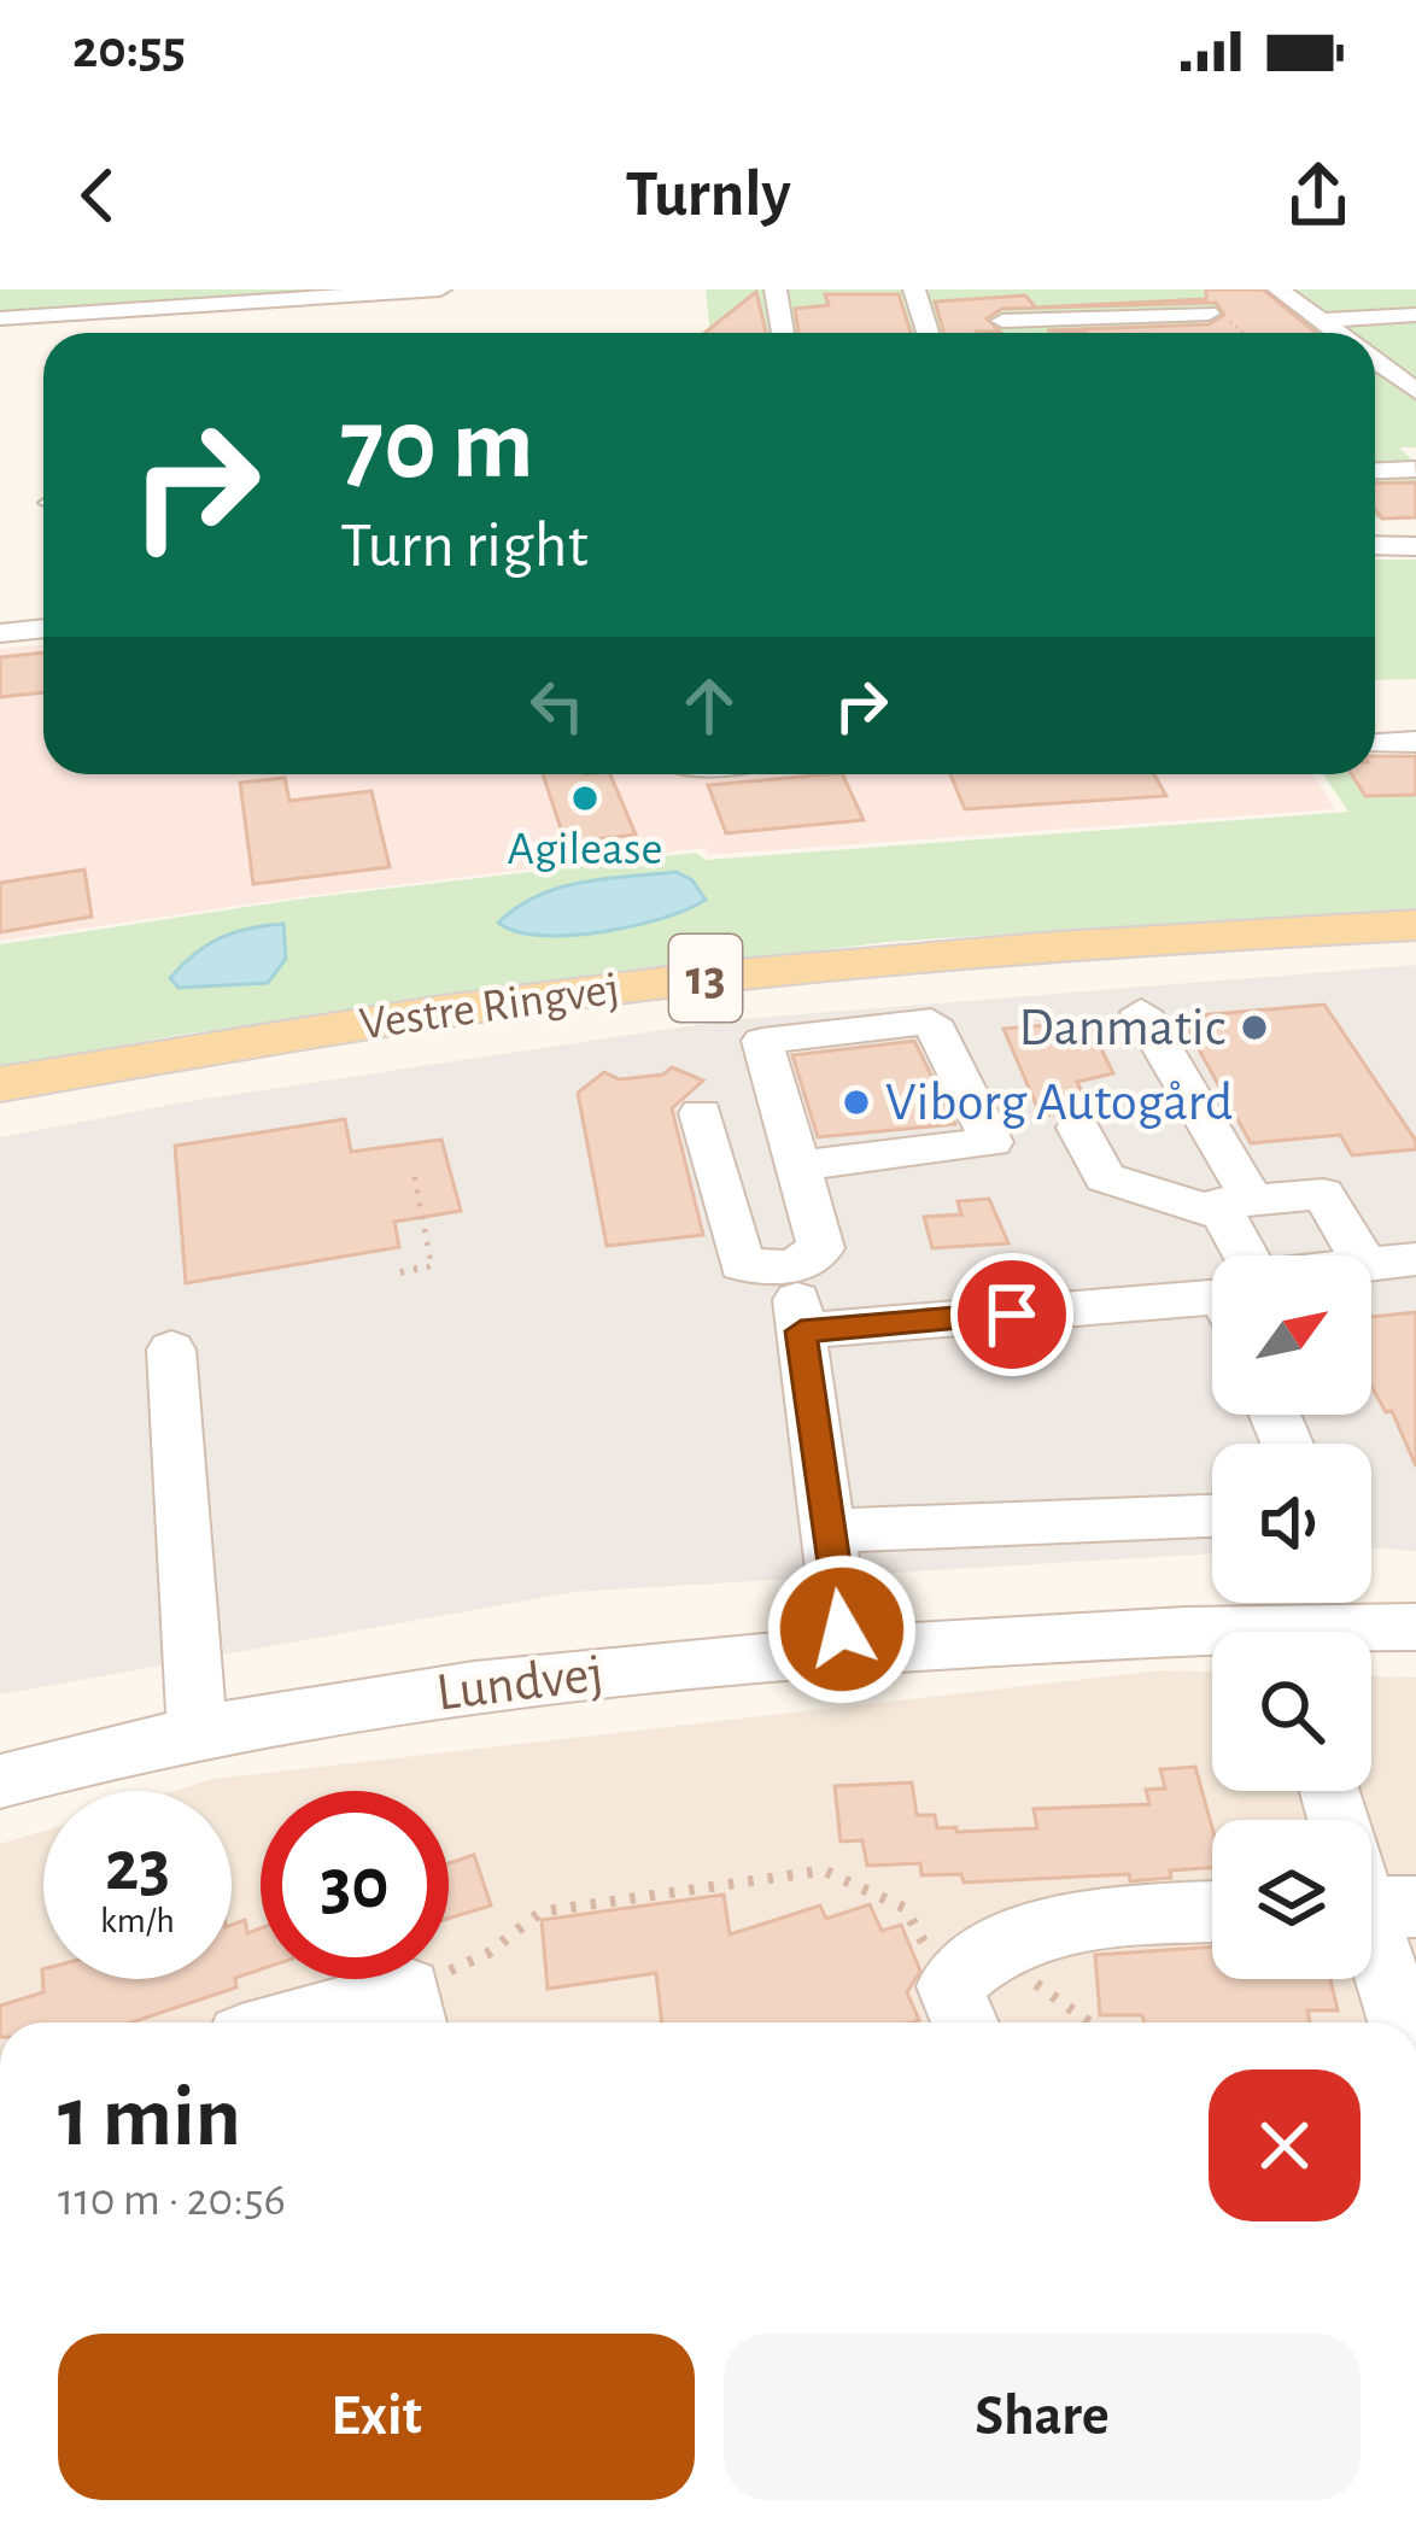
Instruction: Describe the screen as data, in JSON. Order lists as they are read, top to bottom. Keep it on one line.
{"streets":{"main road":["13","Vestre Ringvej"],"street":["Lundvej"]},"places":["Agilease","Danmatic","Viborg Autogård"],"north":"top right","page":{"status":"20:55","header":"Turnly","turn":["70 m","Turn right"],"speed":"23 km/h","limit":"30","heading":["1 min","110 m · 20:56"],"buttons":["Exit","Share"]}}
